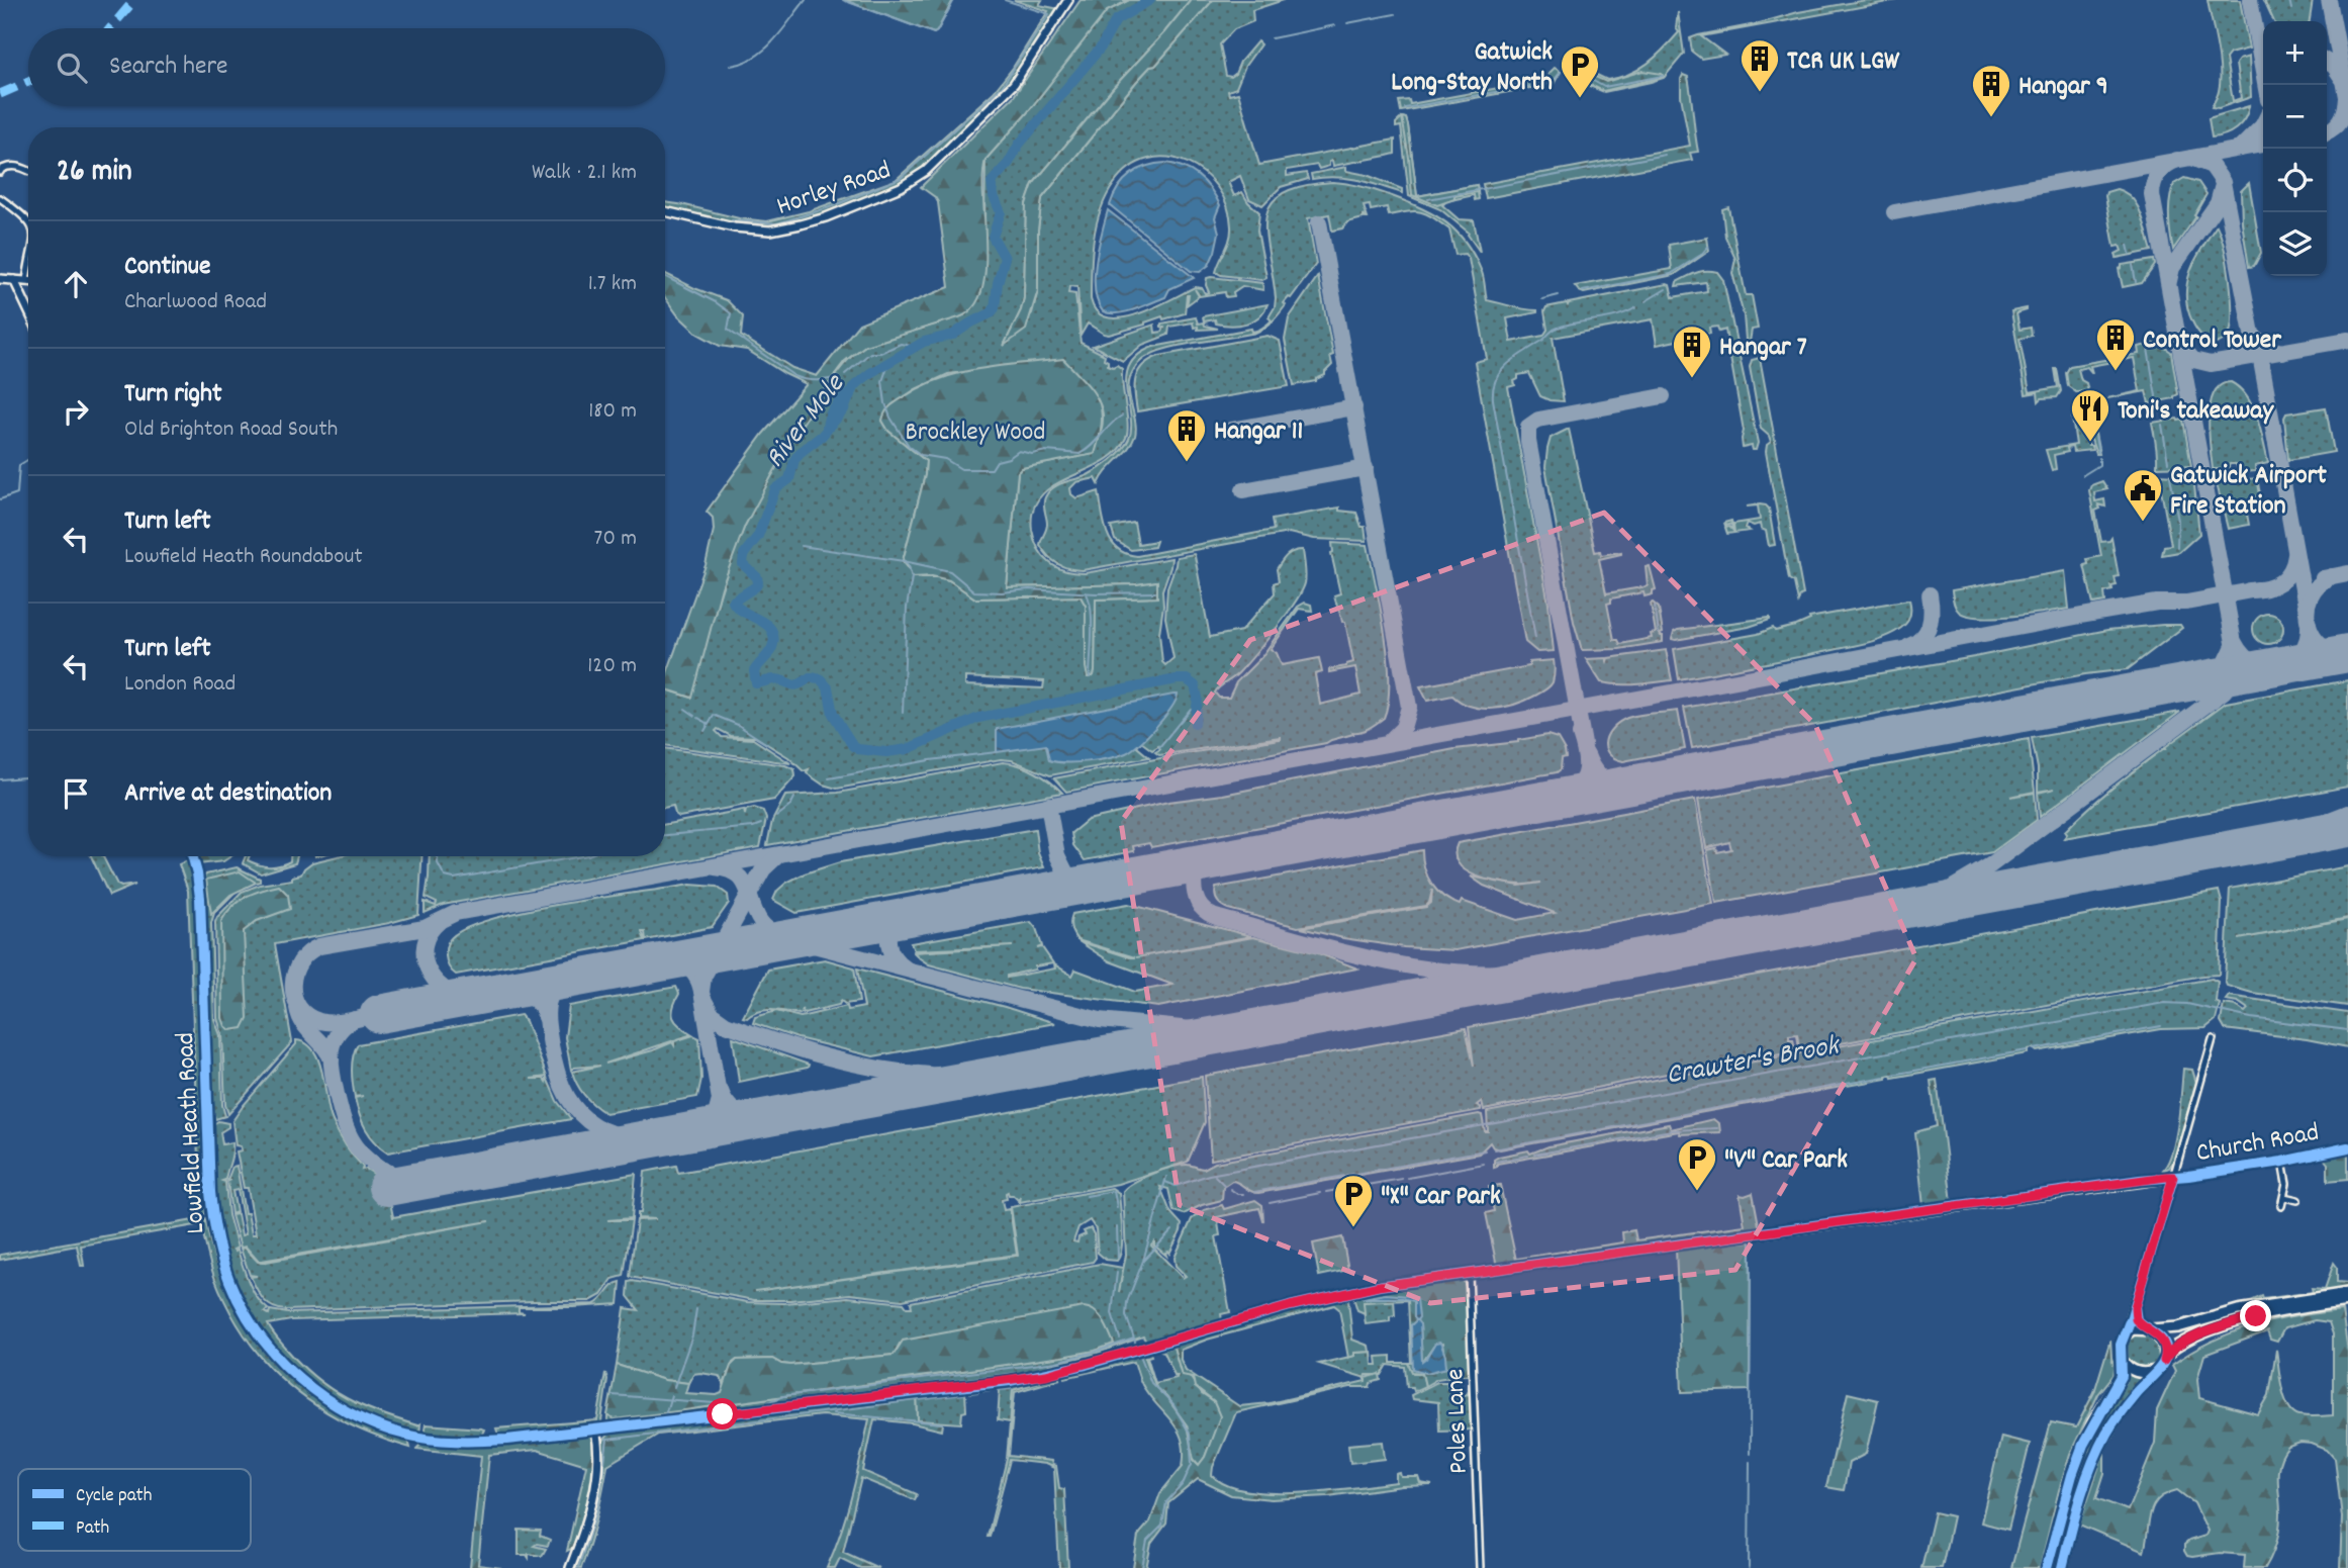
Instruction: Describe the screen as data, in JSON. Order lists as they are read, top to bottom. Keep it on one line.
{"streets":{"street":["Horley Road","Lowfield Heath Road","Church Road","Poles Lane"]},"crossings":[["Lowfield Heath Road","Church Road"],["Lowfield Heath Road","Poles Lane"]],"water":["River Mole","Crawter's Brook"],"parks":["Brockley Wood"],"places":{"building":["TCR UK LGW","Hangar 9","Control Tower","Hangar 7","Hangar 11"],"parking":["Gatwick Long-Stay North","\"V\" Car Park","\"X\" Car Park"],"restaurant":["Toni's takeaway"],"public building":["Gatwick Airport Fire Station"]},"legend":["Cycle path","Path"],"page":{"map_buttons":["+","−"],"search":"Search here","heading":["26 min","Walk · 2.1 km"],"list":[["Continue","Charlwood Road","1.7 km"],["Turn right","Old Brighton Road South","180 m"],["Turn left","Lowfield Heath Roundabout","70 m"],["Turn left","London Road","120 m"],"Arrive at destination"]}}
